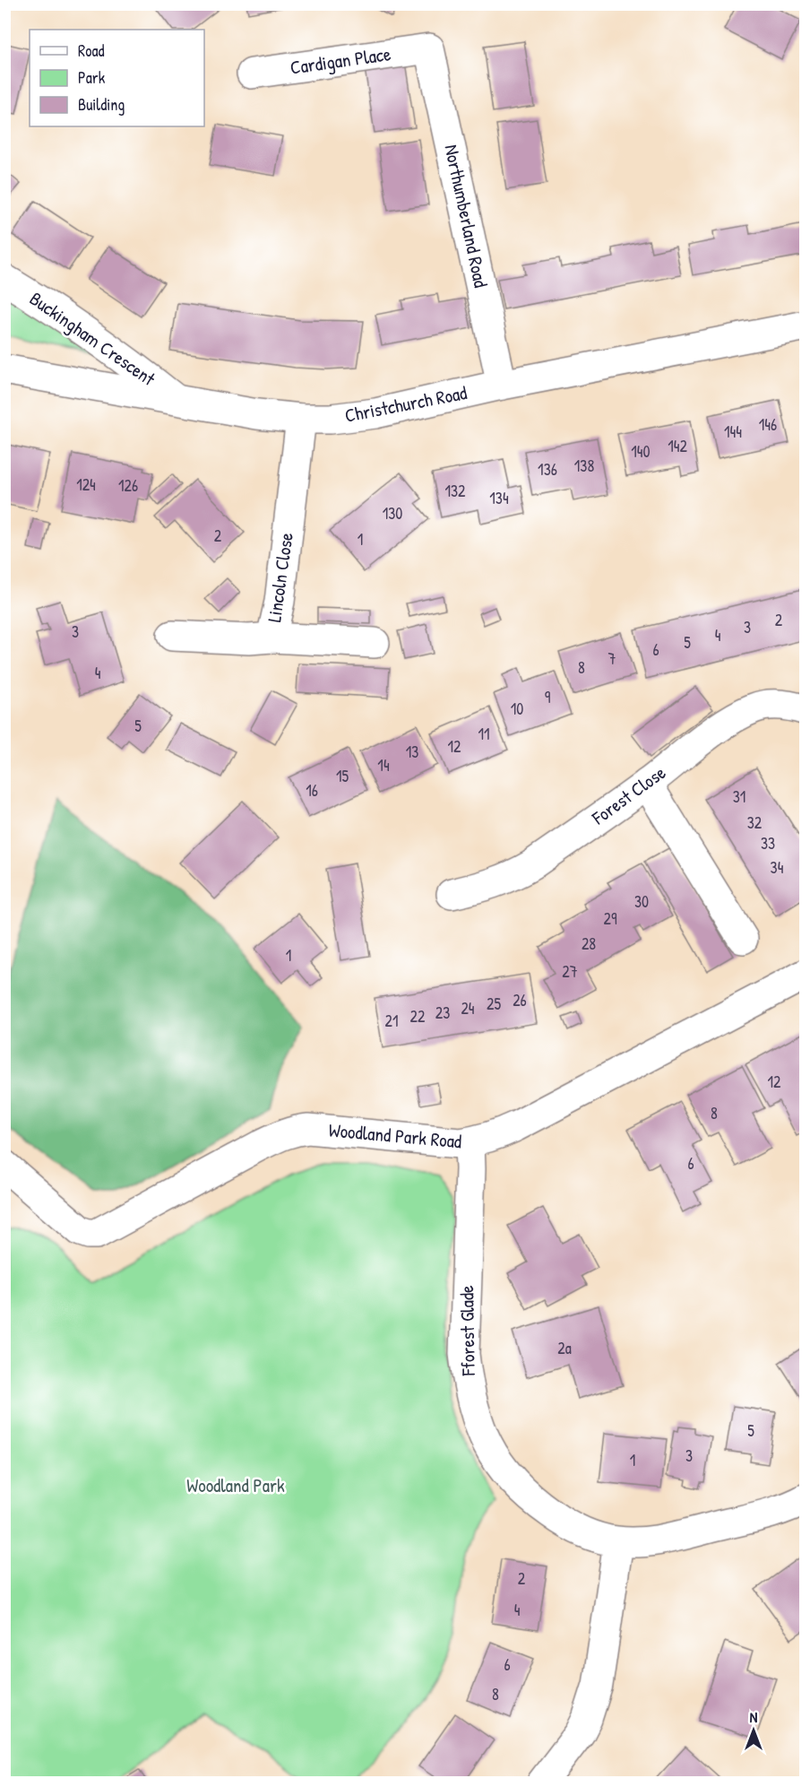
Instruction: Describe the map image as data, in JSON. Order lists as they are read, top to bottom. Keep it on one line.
{"streets":{"street":["Cardigan Place","Northumberland Road","Buckingham Crescent","Christchurch Road","Lincoln Close","Forest Close","Woodland Park Road","Fforest Glade"]},"crossings":[["Cardigan Place","Northumberland Road"],["Northumberland Road","Christchurch Road"],["Buckingham Crescent","Christchurch Road"],["Christchurch Road","Lincoln Close"],["Woodland Park Road","Fforest Glade"]],"parks":["Woodland Park"],"house_numbers":["146","144","142","140","138","136","124","126","132","134","130","2","1","2","3","3","4","5","6","7","8","4","9","10","5","11","12","13","14","15","16","31","32","33","34","30","29","28","1","27","26","25","24","23","22","21","12","8","6","2a","5","3","1","2","4","6","8"],"legend":["Road","Park","Building"],"north":"top"}
